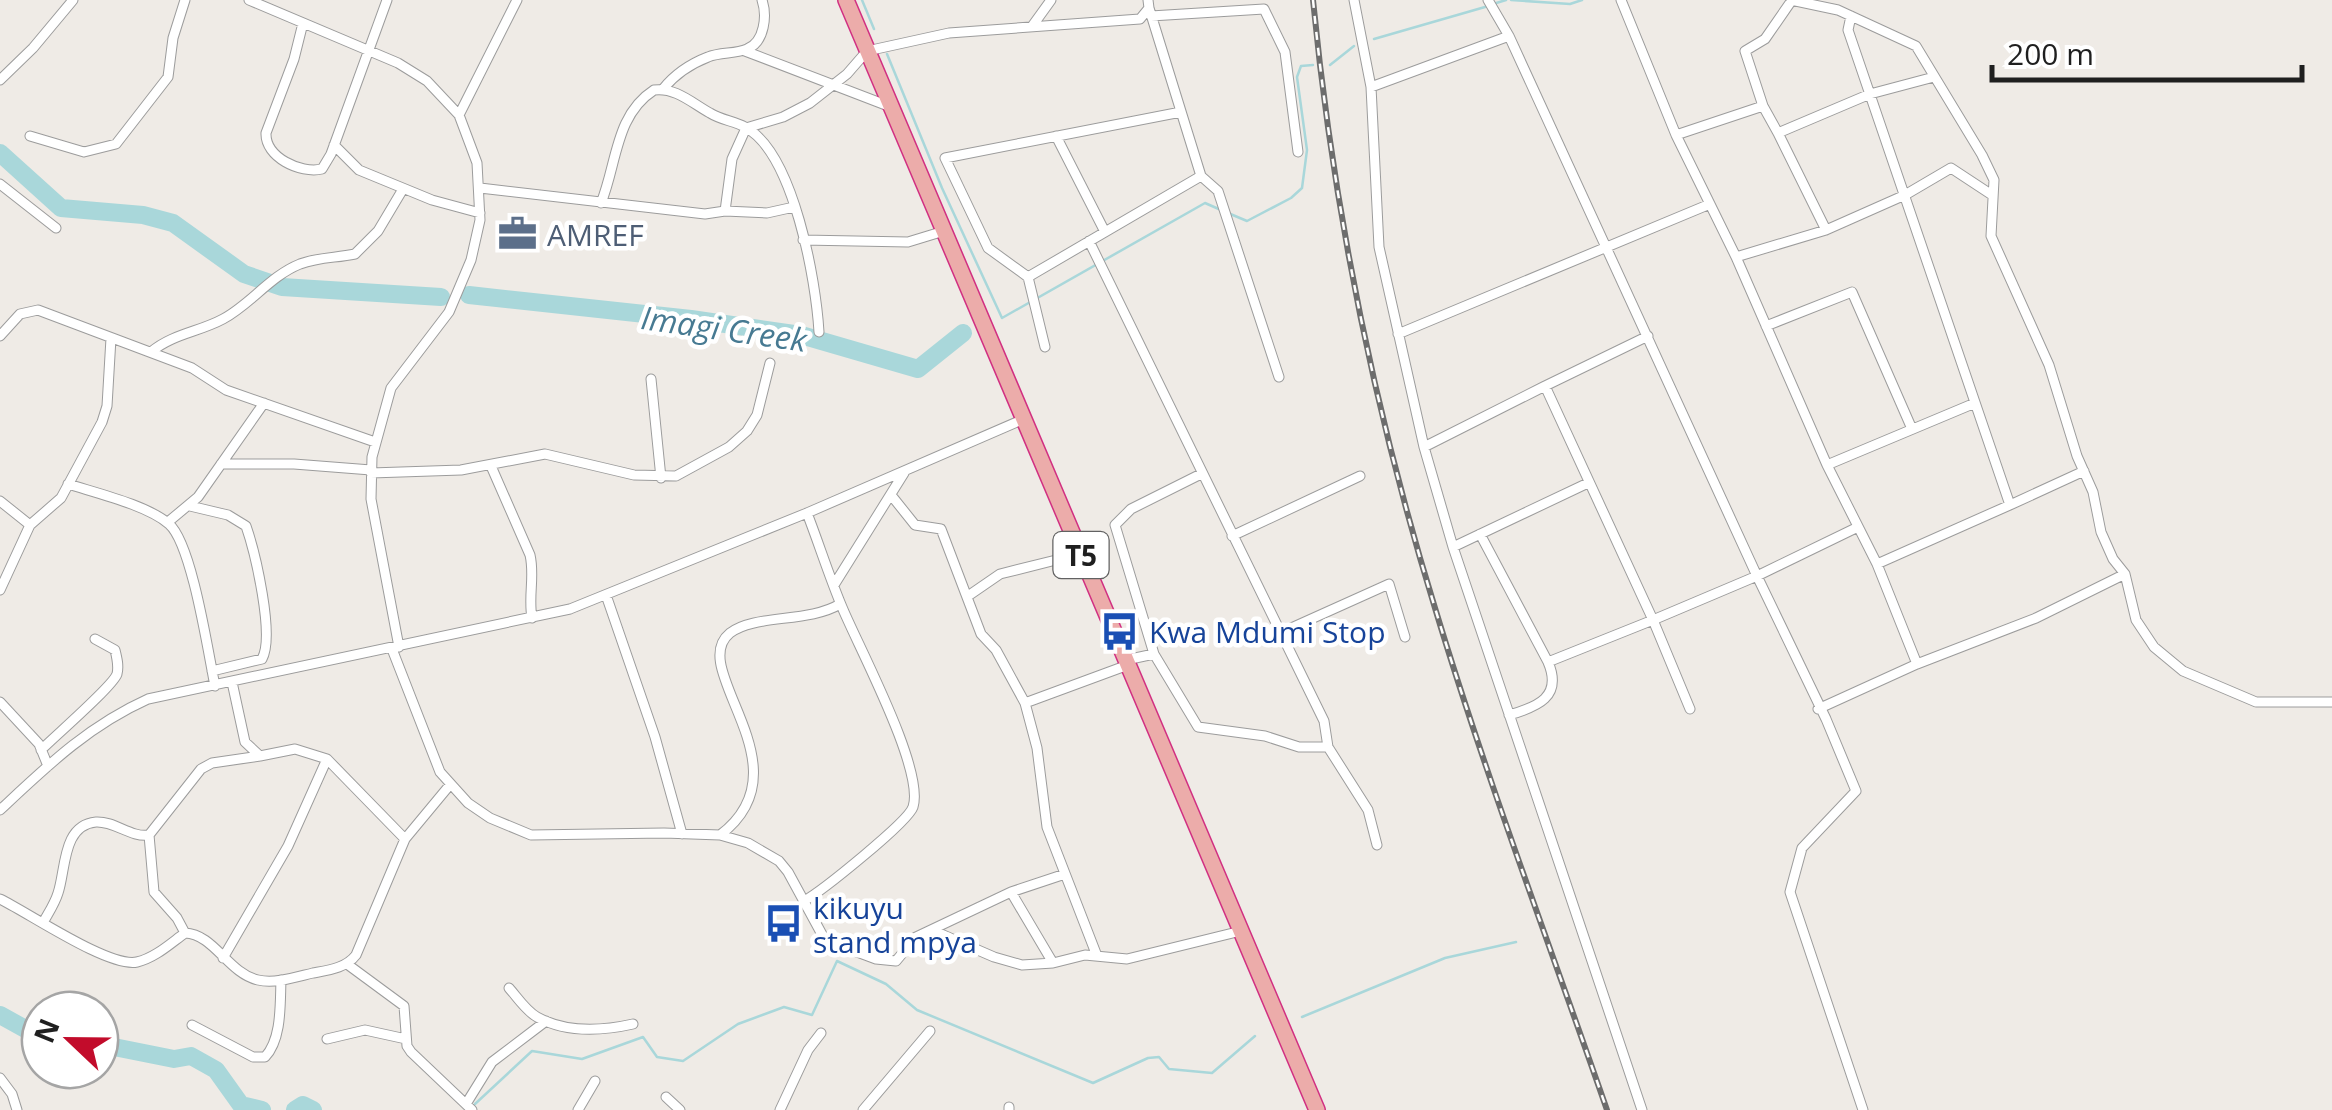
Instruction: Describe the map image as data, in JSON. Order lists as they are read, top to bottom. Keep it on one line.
{"streets":{"highway":["T5"]},"water":["Imagi Creek"],"places":{"office":["AMREF"],"bus stop":["Kwa Mdumi Stop","kikuyu stand mpya"]},"scale_bar":"200 m","north":"left"}
